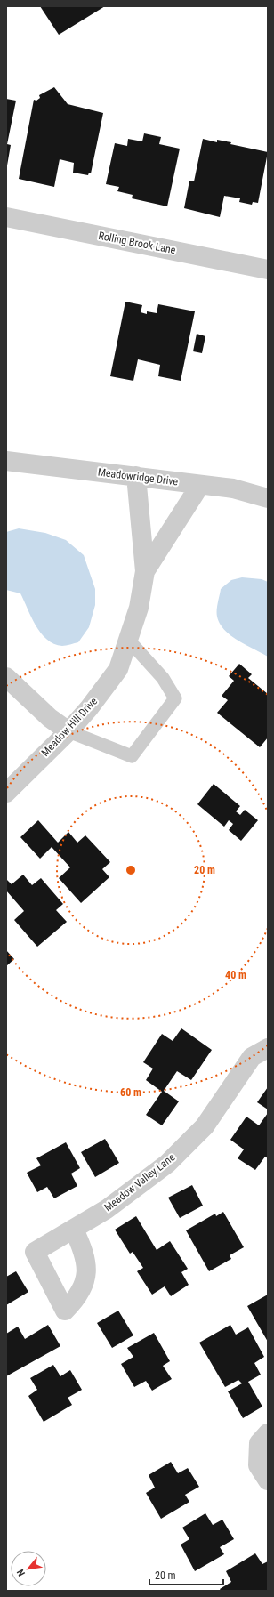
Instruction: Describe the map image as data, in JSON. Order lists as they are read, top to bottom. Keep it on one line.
{"streets":{"street":["Rolling Brook Lane","Meadowridge Drive","Meadow Hill Drive","Meadow Valley Lane"]},"crossings":[["Meadowridge Drive","Meadow Hill Drive"]],"scale_bar":"20 m","north":"bottom left","rings":["20 m","40 m","60 m"]}
